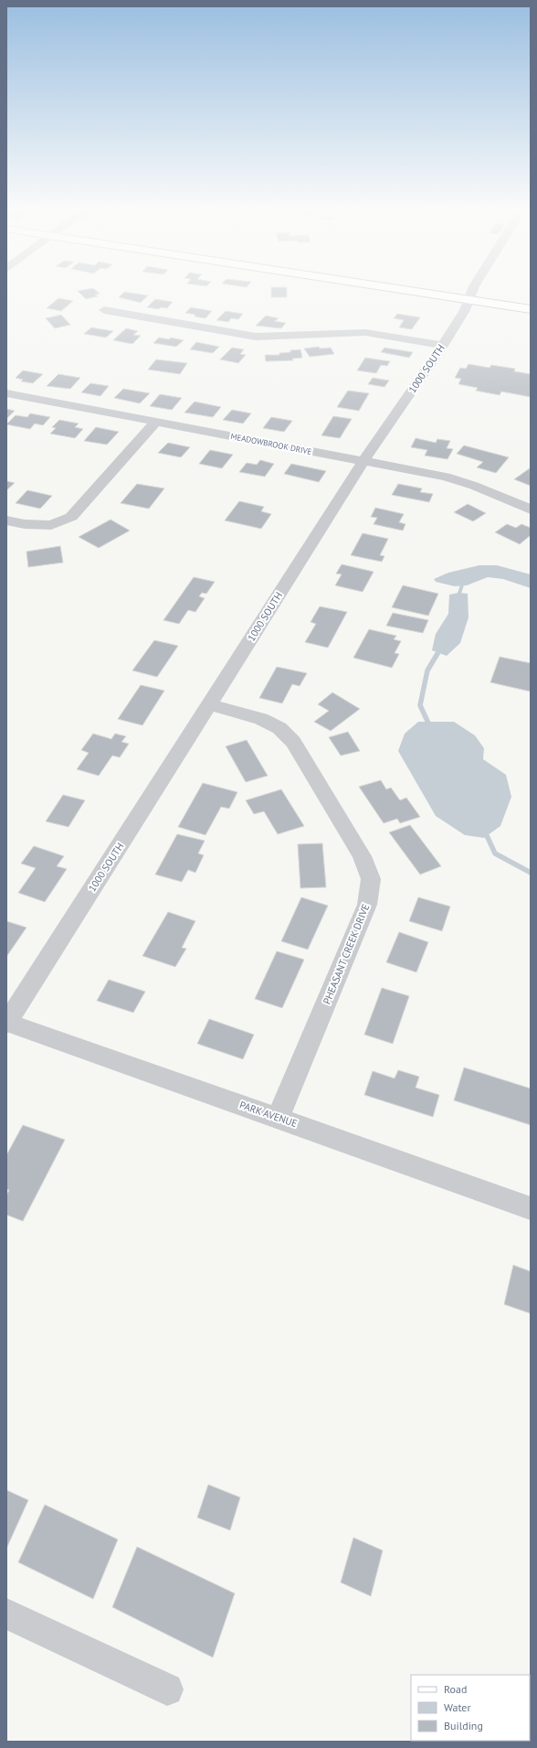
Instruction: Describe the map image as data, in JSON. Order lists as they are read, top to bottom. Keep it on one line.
{"streets":{"street":["1000 SOUTH","MEADOWBROOK DRIVE","PHEASANT CREEK DRIVE","PARK AVENUE"]},"crossings":[["1000 SOUTH","MEADOWBROOK DRIVE"],["1000 SOUTH","PHEASANT CREEK DRIVE"],["1000 SOUTH","PARK AVENUE"],["PHEASANT CREEK DRIVE","PARK AVENUE"]],"legend":["Road","Water","Building"]}
